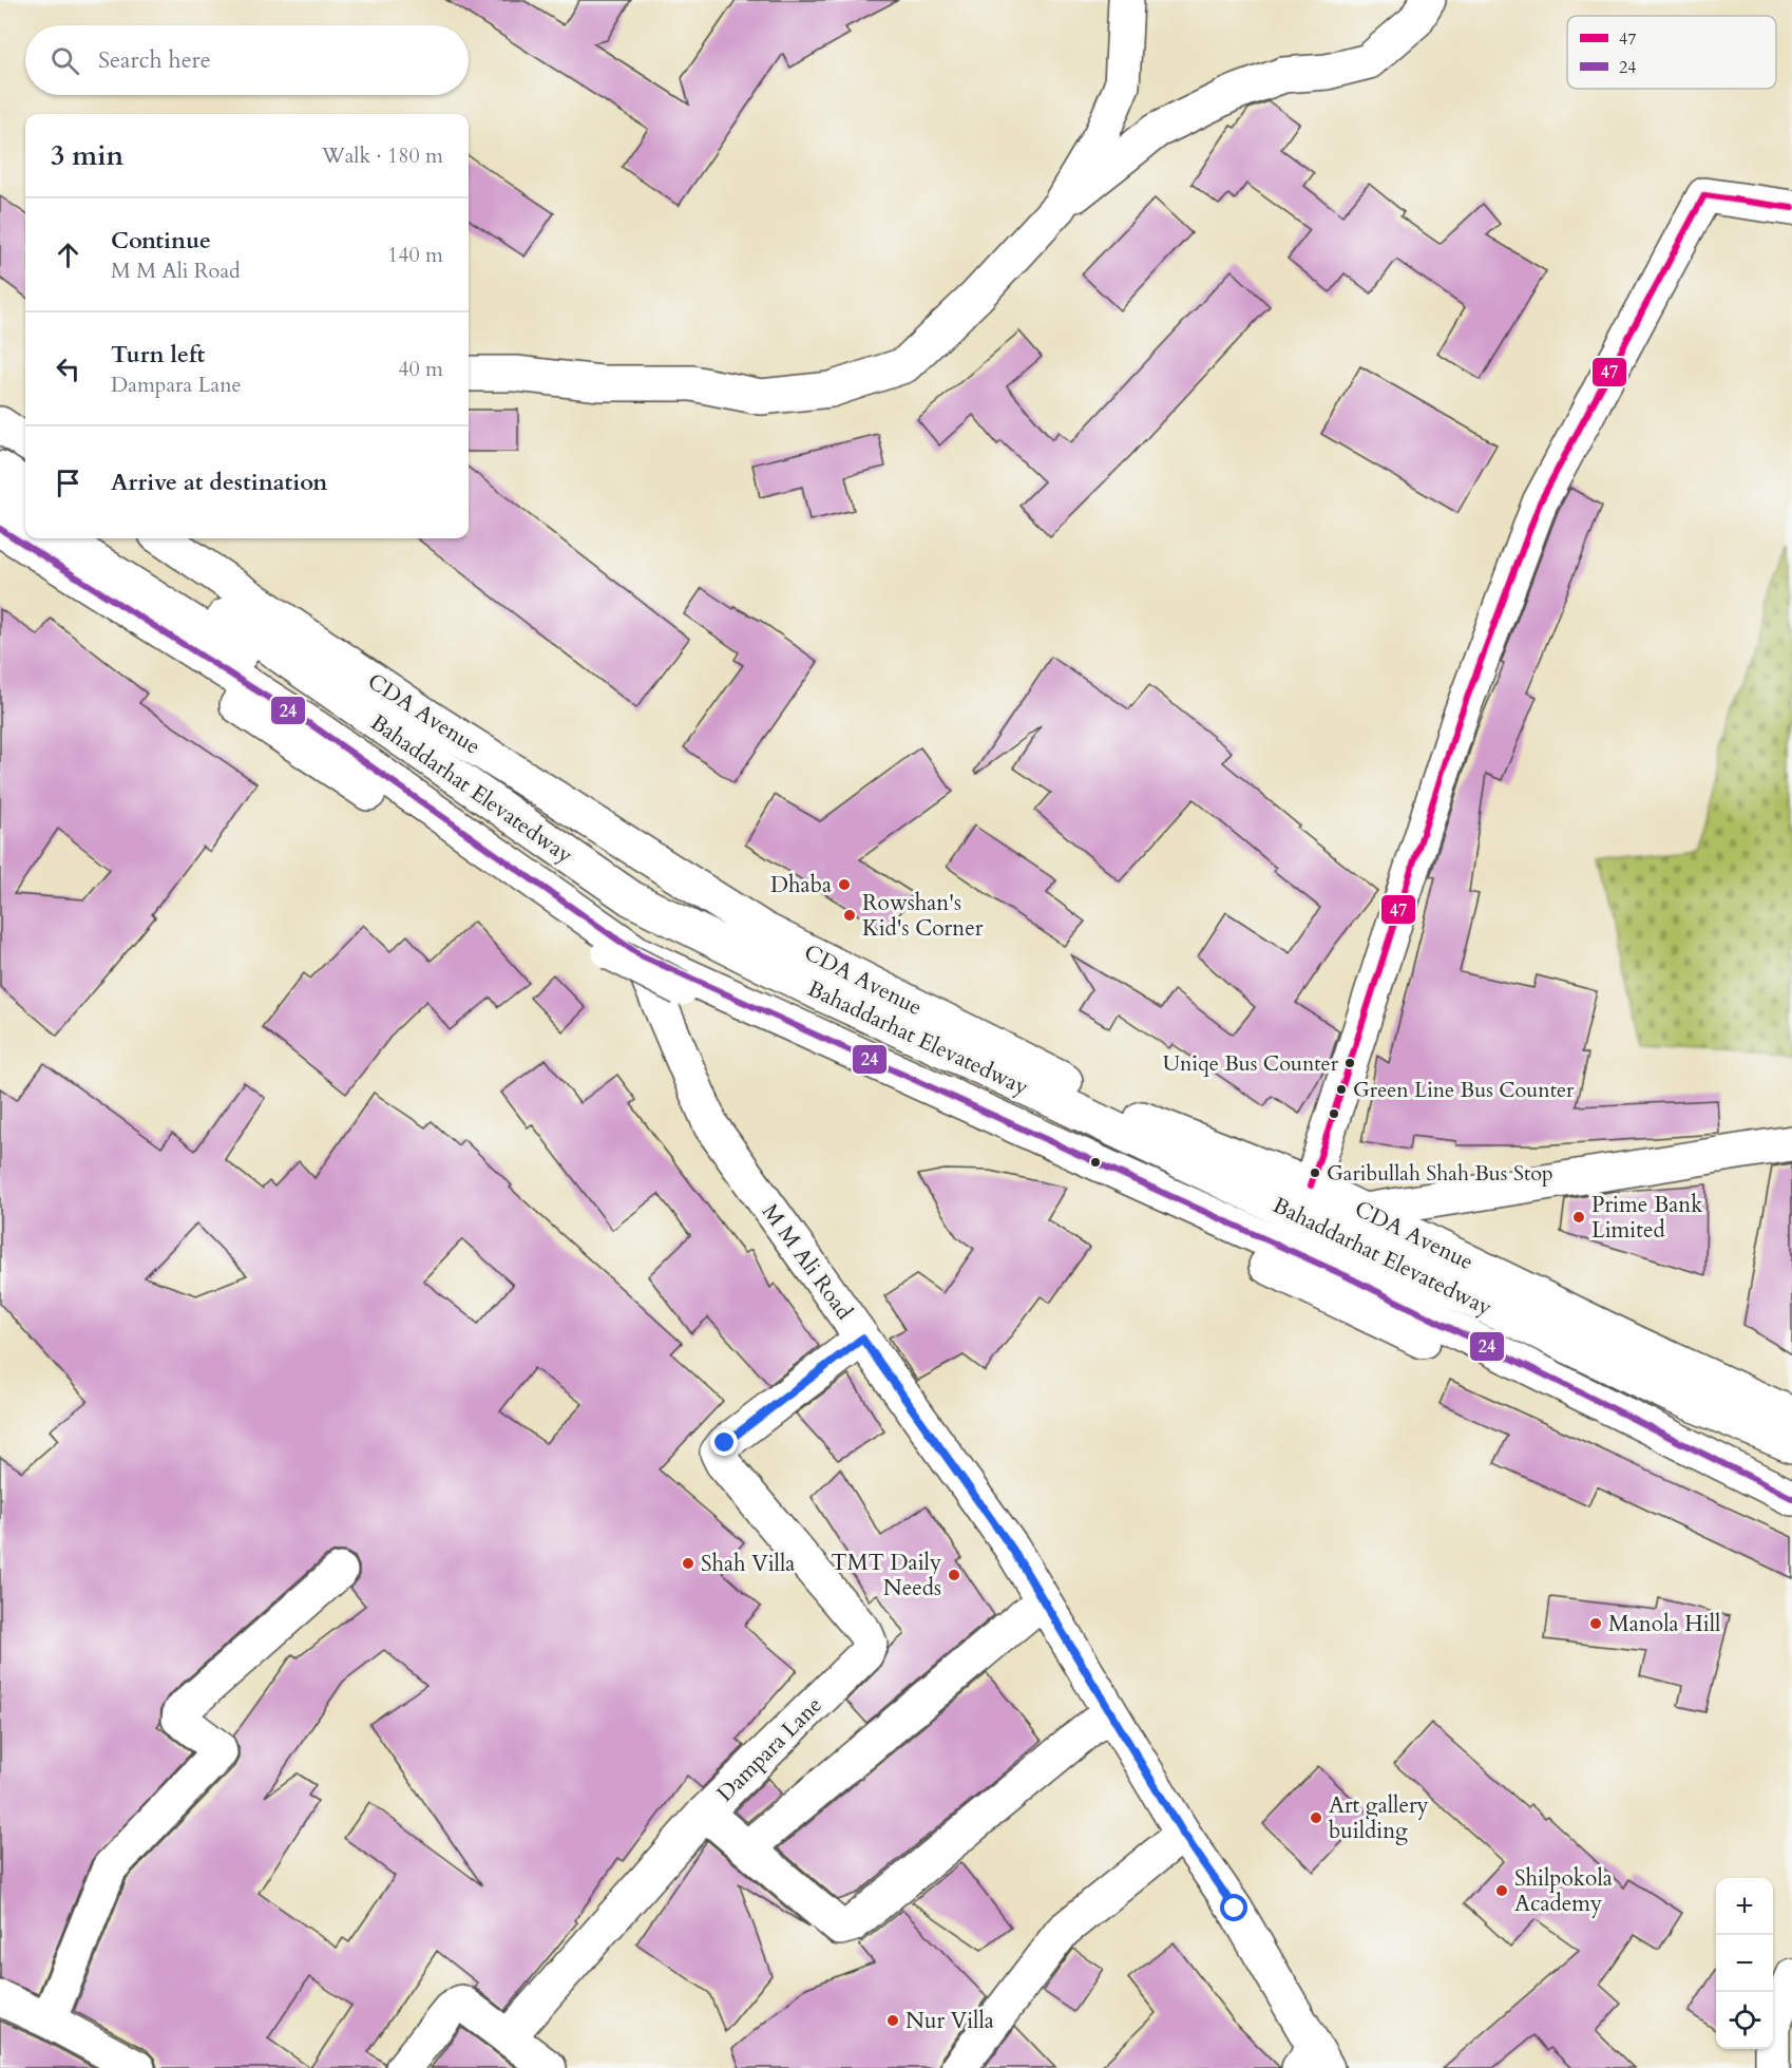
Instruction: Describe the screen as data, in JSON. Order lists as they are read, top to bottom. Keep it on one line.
{"streets":{"main road":["CDA Avenue","Bahaddarhat Elevatedway","M M Ali Road","Dampara Lane"]},"crossings":[["M M Ali Road","Dampara Lane"]],"places":["Dhaba","Rowshan's Kid's Corner","Uniqe Bus Counter","Green Line Bus Counter","Garibullah Shah Bus Stop","Prime Bank Limited","Shah Villa","TMT Daily Needs","Manola Hill","Art gallery building","Shilpokola Academy","Nur Villa"],"lines":["transit line 47","transit line 24"],"legend":["47","24"],"page":{"search":"Search here","heading":["3 min","Walk · 180 m"],"list":[["Continue","M M Ali Road","140 m"],["Turn left","Dampara Lane","40 m"],"Arrive at destination"],"map_buttons":["+","−"]}}
